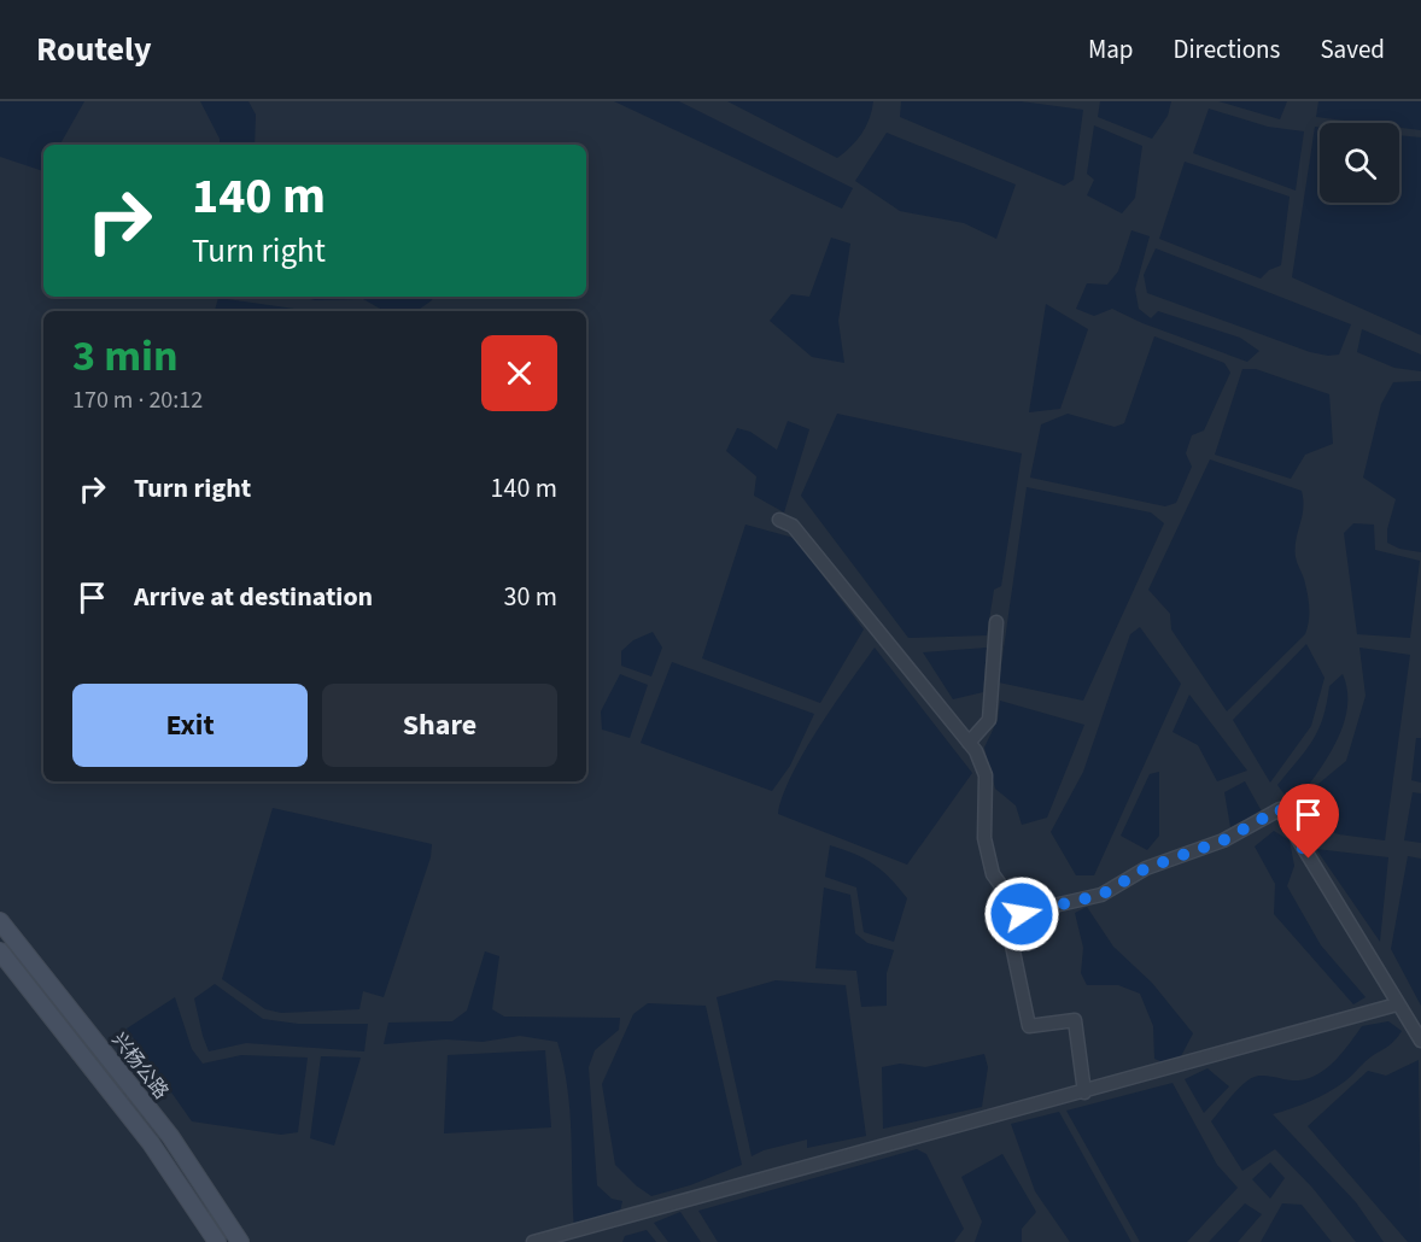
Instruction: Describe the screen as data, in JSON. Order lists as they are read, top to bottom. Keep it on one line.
{"streets":{"main road":["兴杨公路"]},"page":{"header":"Routely","nav":["Map","Directions","Saved"],"turn":["140 m","Turn right"],"heading":["3 min","170 m · 20:12"],"list":[{"name":"Turn right","value":"140 m"},{"name":"Arrive at destination","value":"30 m"}],"buttons":["Exit","Share"]}}
